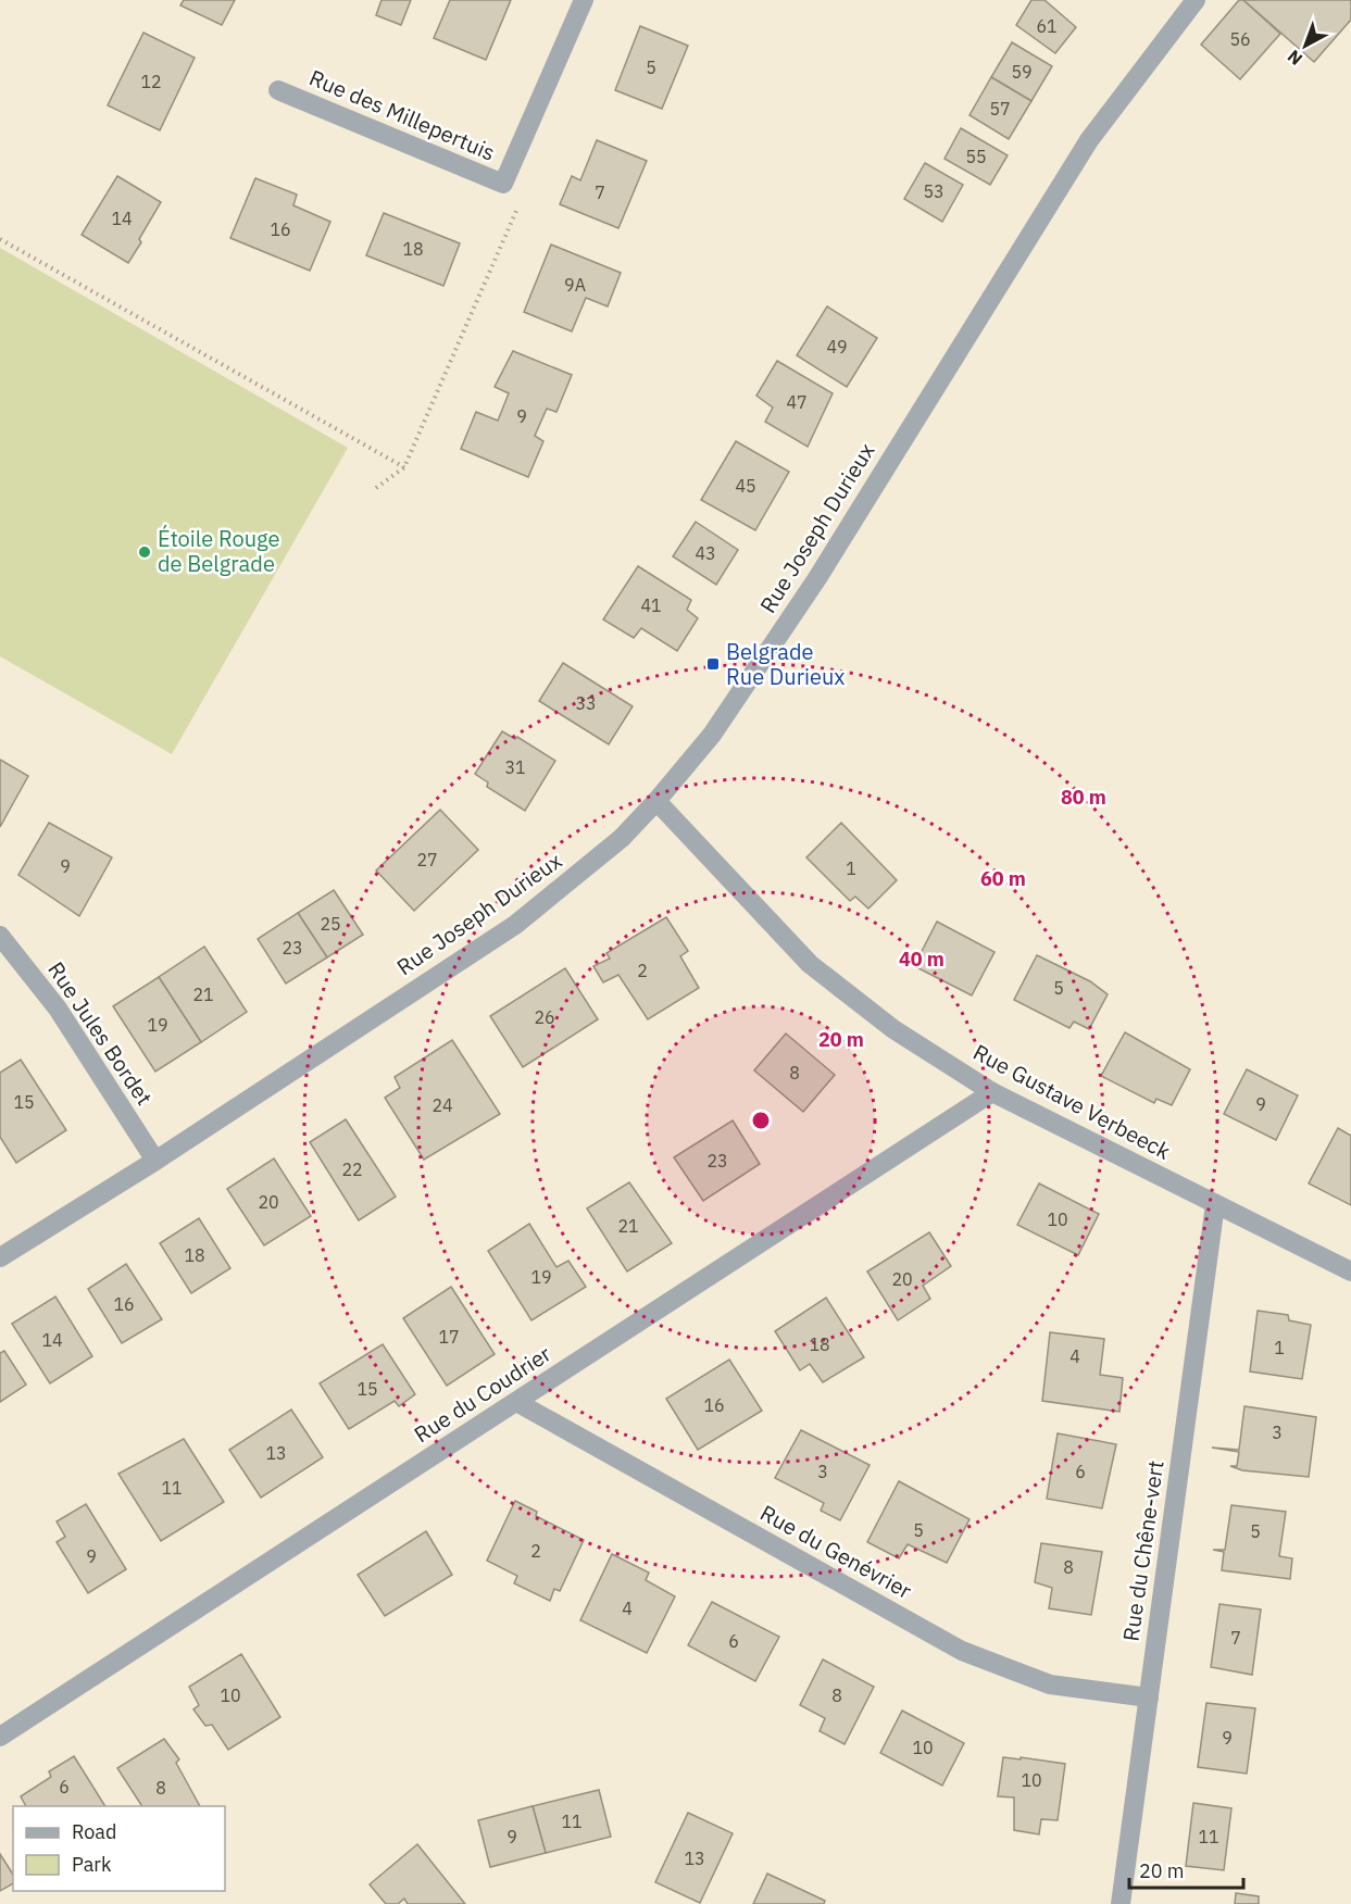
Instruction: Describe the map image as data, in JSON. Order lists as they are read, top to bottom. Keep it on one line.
{"streets":{"street":["Rue des Millepertuis","Rue Joseph Durieux","Rue Jules Bordet","Rue Gustave Verbeeck","Rue du Coudrier","Rue du Chêne-vert","Rue du Genévrier"]},"crossings":[["Rue Joseph Durieux","Rue Jules Bordet"],["Rue Joseph Durieux","Rue Gustave Verbeeck"],["Rue Gustave Verbeeck","Rue du Coudrier"],["Rue Gustave Verbeeck","Rue du Chêne-vert"],["Rue du Coudrier","Rue du Genévrier"],["Rue du Chêne-vert","Rue du Genévrier"]],"places":{"other":["Étoile Rouge de Belgrade"],"transit":["Belgrade Rue Durieux"]},"house_numbers":["61","56","5","59","12","57","55","53","7","14","16","18","9A","49","47","9","45","43","41","33","31","27","9","1","25","23","2","5","21","26","19","8","15","9","24","23","22","20","10","21","18","19","20","16","17","14","18","1","4","15","16","3","13","3","6","11","5","5","2","9","8","4","7","6","10","8","9","10","10","6","8","11","9","11","13"],"legend":["Road","Park"],"scale_bar":"20 m","north":"bottom left","rings":["80 m","60 m","40 m","20 m"]}
